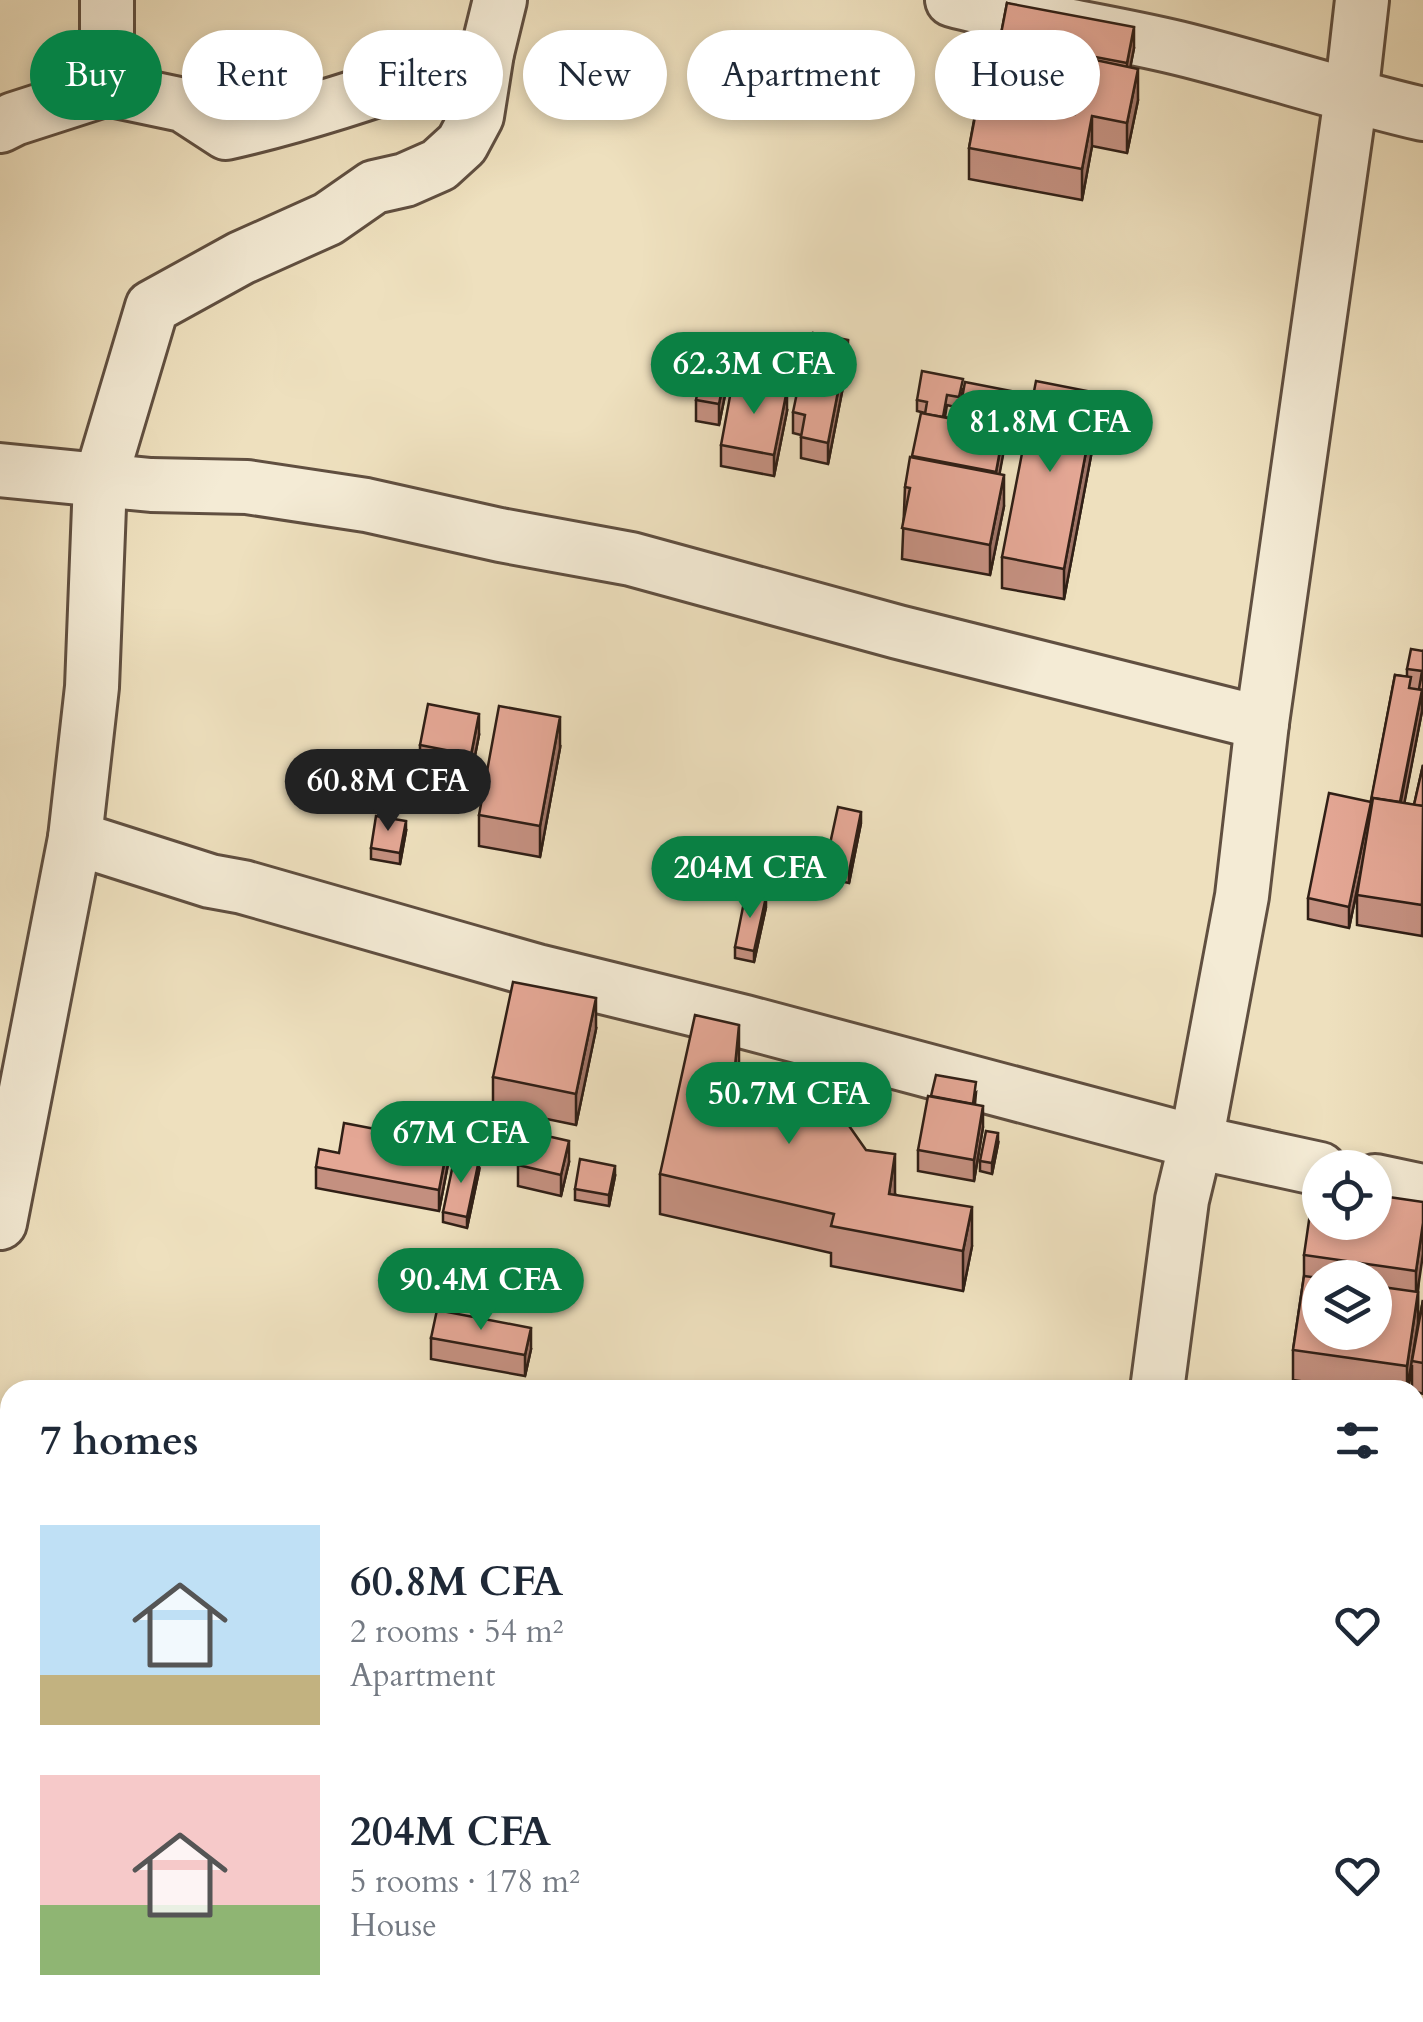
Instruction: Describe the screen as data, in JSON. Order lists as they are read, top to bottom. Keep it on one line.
{"page":{"chip":["Buy","Rent","Filters","New","Apartment","House"],"price":["62.3M CFA","81.8M CFA","60.8M CFA","204M CFA","50.7M CFA","67M CFA","90.4M CFA"],"heading":"7 homes","list":[{"name":"60.8M CFA","note":"2 rooms · 54 m² · Apartment"},{"name":"204M CFA","note":"5 rooms · 178 m² · House"}]}}
